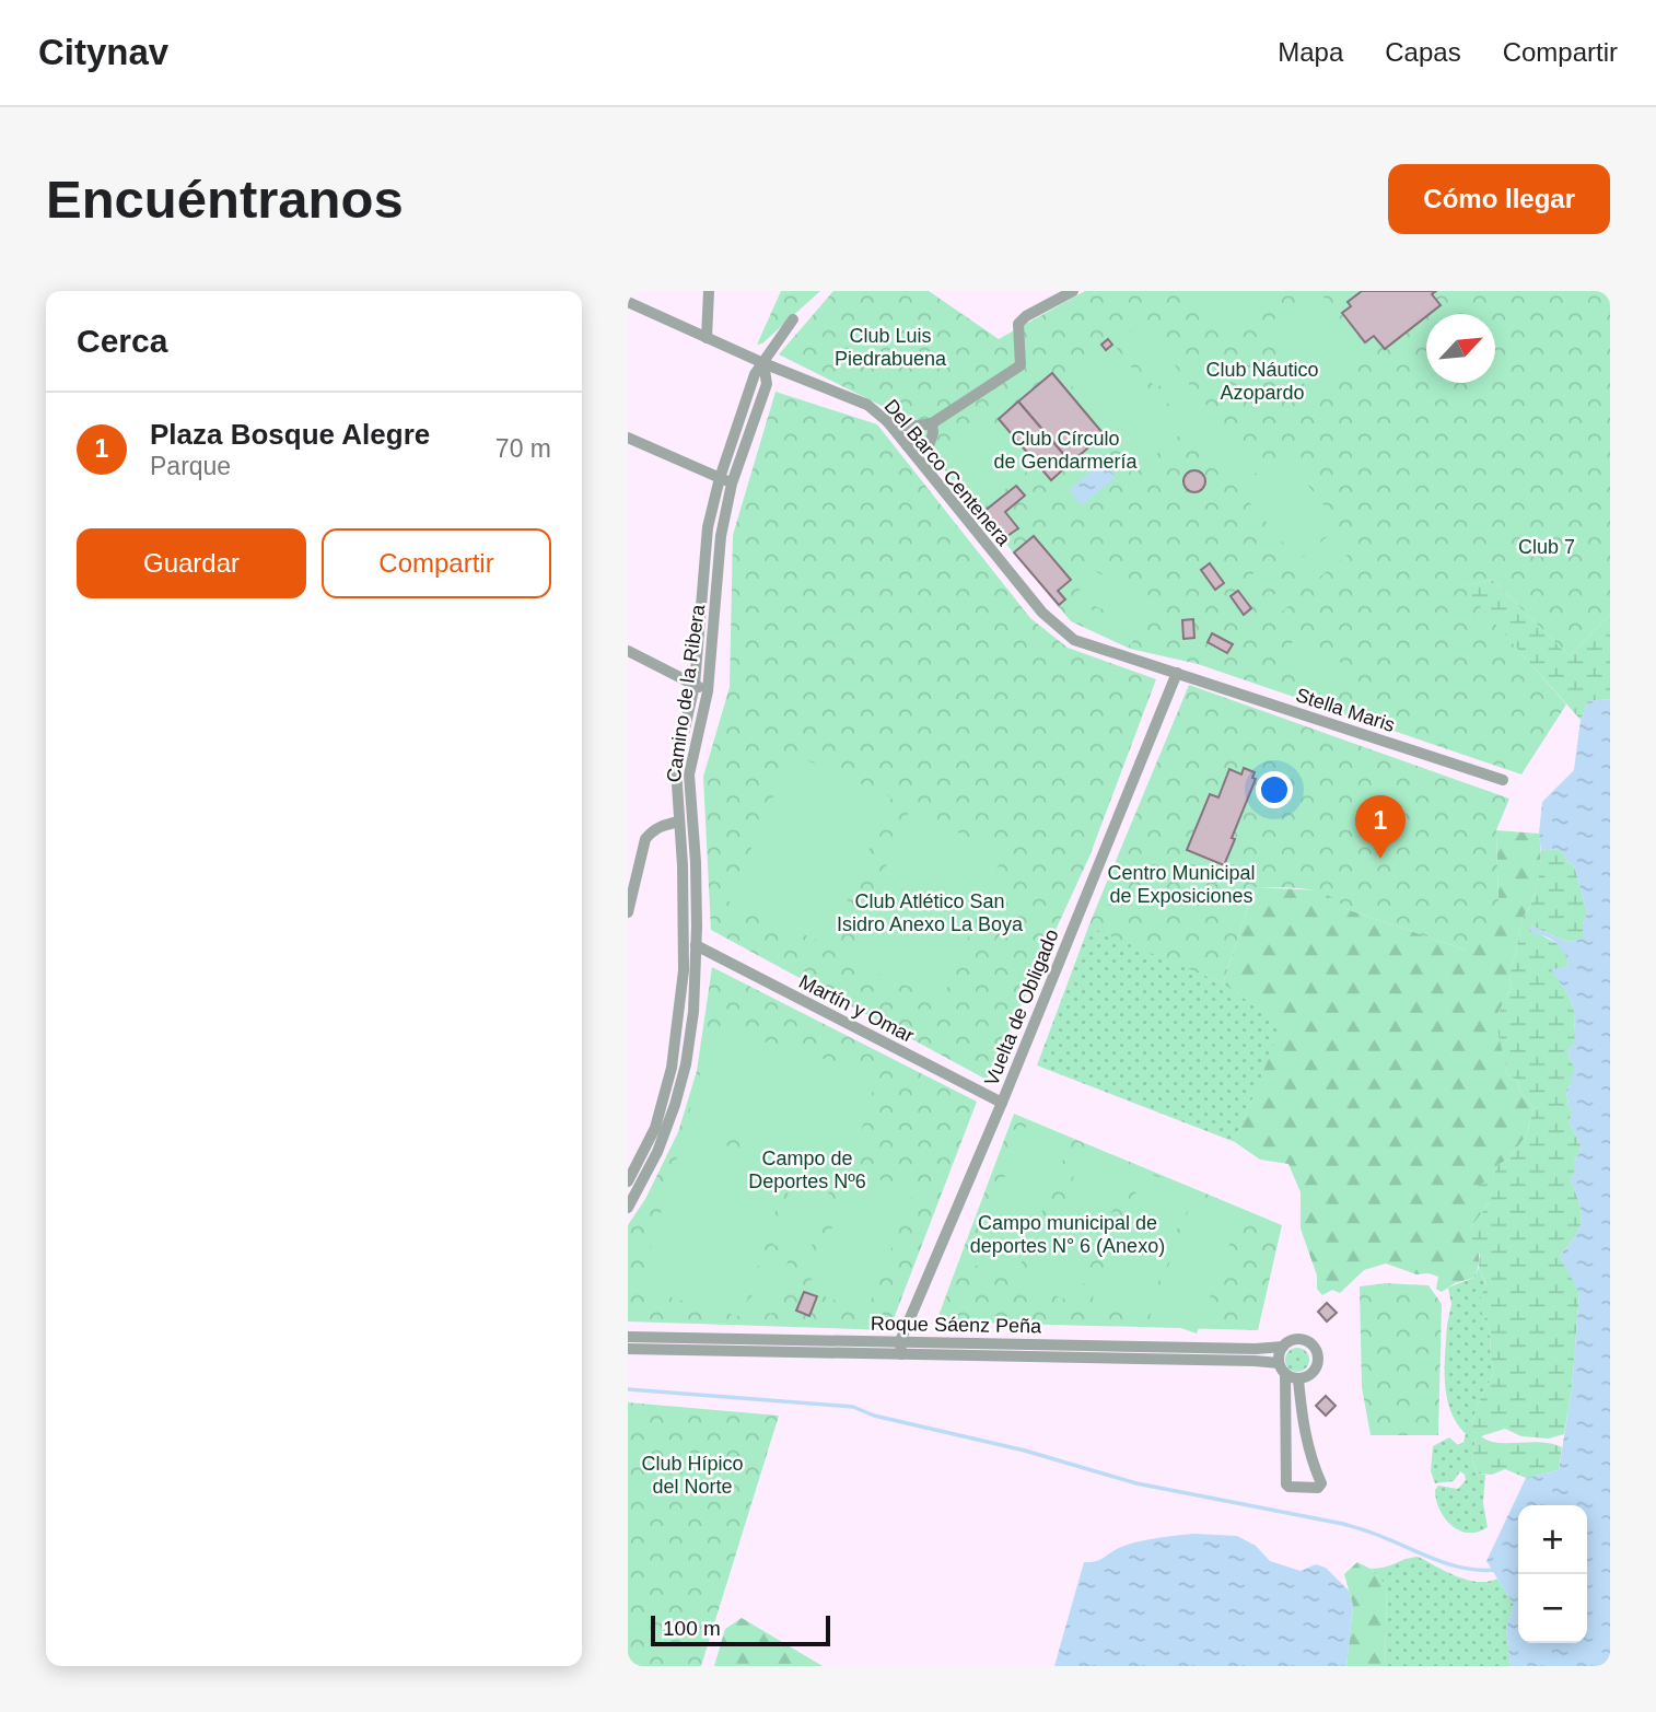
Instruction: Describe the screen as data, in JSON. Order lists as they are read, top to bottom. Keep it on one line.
{"streets":{"street":["Del Barco Centenera","Camino de la Ribera","Stella Maris","Vuelta de Obligado","Martín y Omar","Roque Sáenz Peña"]},"crossings":[["Del Barco Centenera","Camino de la Ribera"],["Del Barco Centenera","Stella Maris"],["Del Barco Centenera","Vuelta de Obligado"],["Camino de la Ribera","Martín y Omar"],["Stella Maris","Vuelta de Obligado"],["Vuelta de Obligado","Martín y Omar"],["Vuelta de Obligado","Roque Sáenz Peña"]],"parks":["Club Luis Piedrabuena","Club Náutico Azopardo","Club Círculo de Gendarmería","Club 7","Centro Municipal de Exposiciones","Club Atlético San Isidro Anexo La Boya","Campo de Deportes Nº6","Campo municipal de deportes N° 6 (Anexo)","Club Hípico del Norte"],"scale_bar":"100 m","north":"top right","page":{"header":"Citynav","nav":["Mapa","Capas","Compartir"],"buttons":["Cómo llegar",["Guardar","Compartir"]],"title":"Encuéntranos","heading":"Cerca","list":[{"mark":"1","name":"Plaza Bosque Alegre","note":"Parque","value":"70 m"}],"pins":"1","map_buttons":["+","−"],"scale":"100 m"}}
